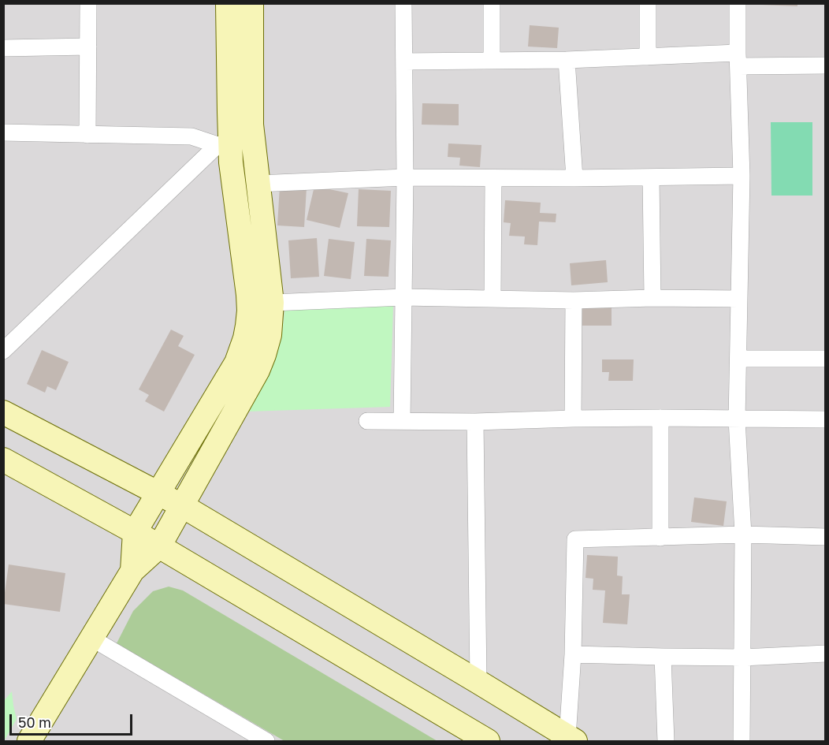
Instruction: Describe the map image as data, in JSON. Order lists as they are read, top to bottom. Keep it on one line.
{"scale_bar":"50 m"}
